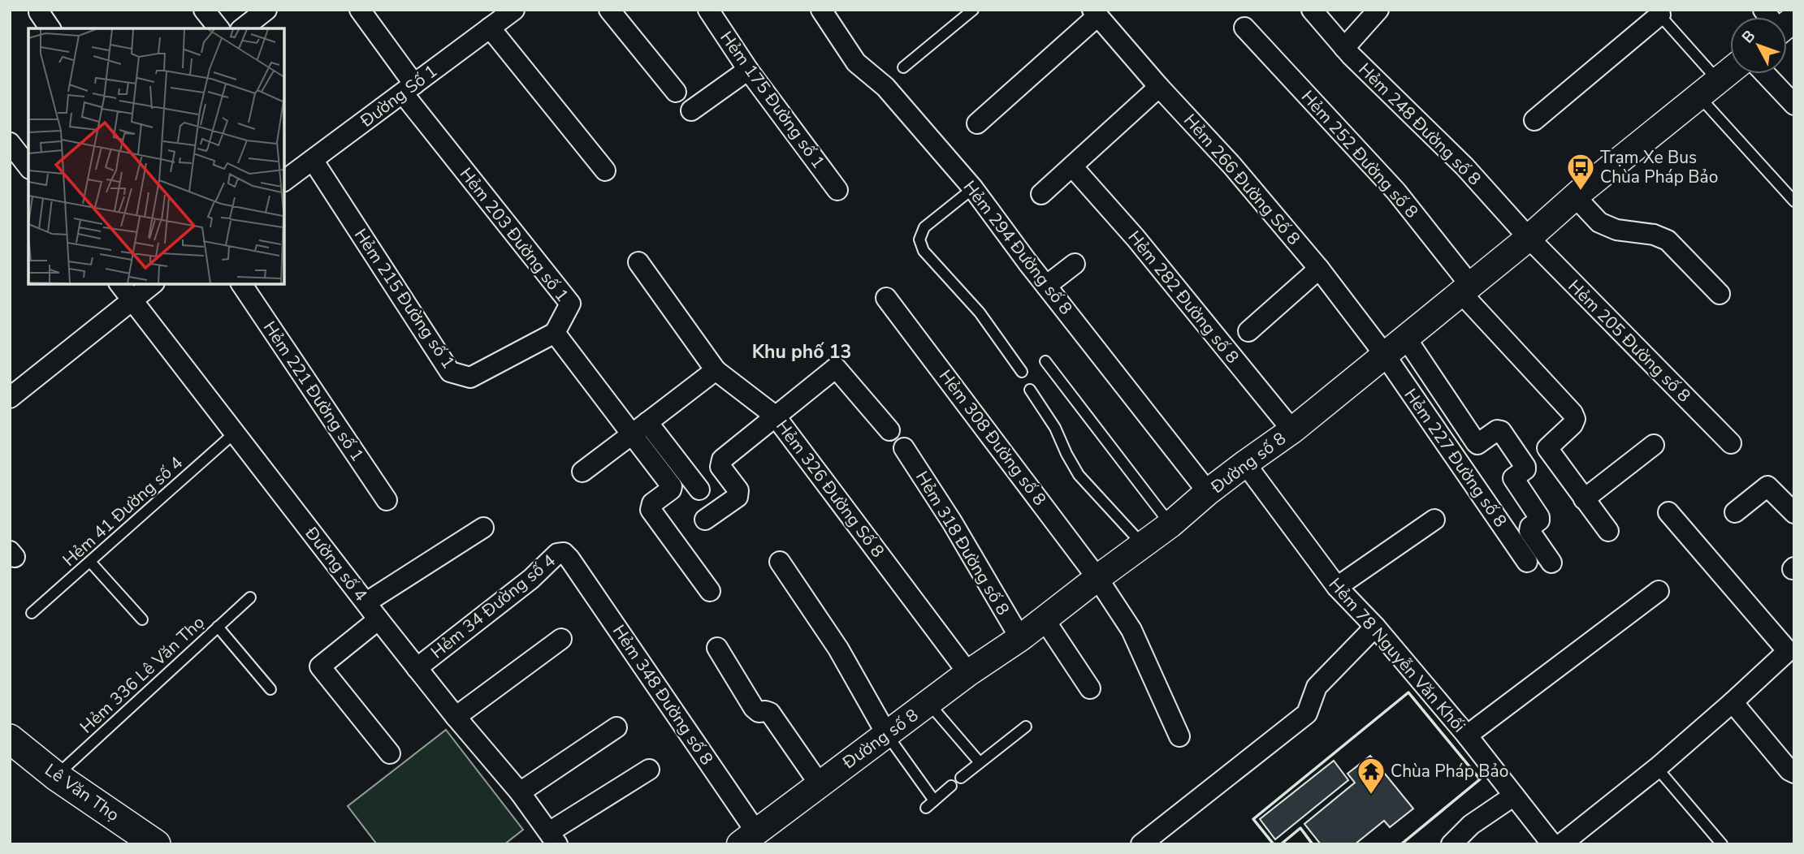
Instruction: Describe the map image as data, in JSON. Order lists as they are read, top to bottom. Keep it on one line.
{"streets":{"main road":["Lê Văn Thọ"],"street":["Đường Số 1","Hẻm 175 Đường số 1","Hẻm 248 Đường số 8","Hẻm 252 Đường số 8","Hẻm 266 Đường Số 8","Hẻm 203 Đường số 1","Hẻm 294 Đường số 8","Hẻm 282 Đường số 8","Hẻm 215 Đường số 1","Hẻm 205 Đường số 8","Hẻm 221 Đường số 1","Hẻm 308 Đường số 8","Hẻm 227 Đường số 8","Đường số 8","Hẻm 326 Đường Số 8","Hẻm 318 Đường số 8","Đường số 4","Hẻm 34 Đường số 4","Hẻm 78 Nguyễn Văn Khối","Hẻm 348 Đường số 8"],"lane":["Hẻm 41 Đường số 4","Hẻm 336 Lê Văn Thọ"]},"crossings":[["Đường Số 1","Hẻm 203 Đường số 1"],["Đường Số 1","Hẻm 215 Đường số 1"],["Hẻm 248 Đường số 8","Hẻm 205 Đường số 8"],["Hẻm 248 Đường số 8","Đường số 8"],["Hẻm 252 Đường số 8","Đường số 8"],["Hẻm 266 Đường Số 8","Hẻm 227 Đường số 8"],["Hẻm 266 Đường Số 8","Đường số 8"],["Hẻm 203 Đường số 1","Hẻm 215 Đường số 1"],["Hẻm 294 Đường số 8","Đường số 8"],["Hẻm 282 Đường số 8","Đường số 8"],["Hẻm 205 Đường số 8","Đường số 8"],["Hẻm 308 Đường số 8","Đường số 8"],["Hẻm 227 Đường số 8","Đường số 8"],["Đường số 8","Hẻm 326 Đường Số 8"],["Đường số 8","Hẻm 318 Đường số 8"],["Đường số 8","Hẻm 78 Nguyễn Văn Khối"],["Đường số 8","Hẻm 348 Đường số 8"],["Hẻm 41 Đường số 4","Đường số 4"],["Đường số 4","Hẻm 34 Đường số 4"],["Hẻm 34 Đường số 4","Hẻm 348 Đường số 8"],["Hẻm 336 Lê Văn Thọ","Lê Văn Thọ"]],"districts":["Khu phố 13"],"places":{"bus stop":["Trạm Xe Bus Chùa Pháp Bảo"],"temple":["Chùa Pháp Bảo"]},"north":"top left"}
